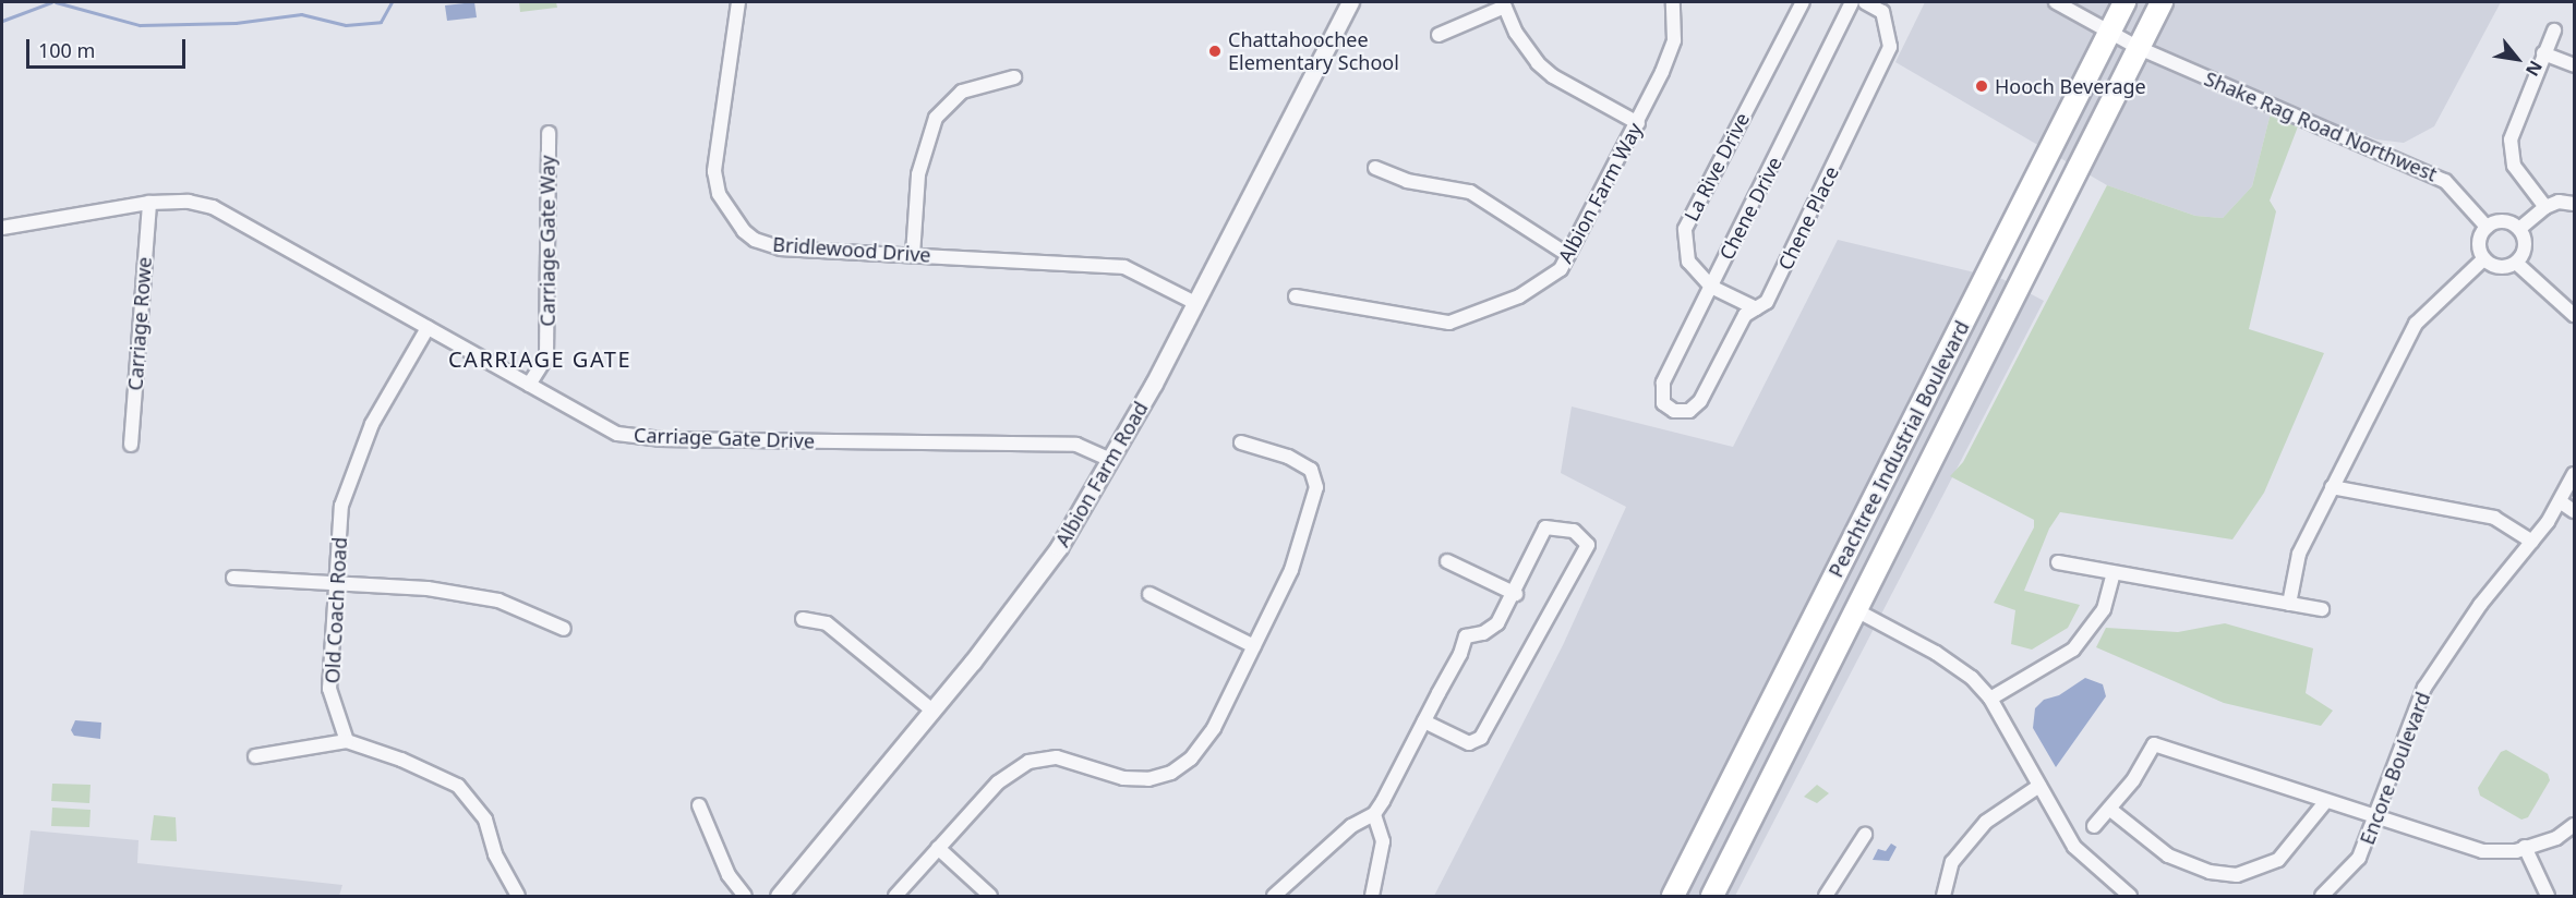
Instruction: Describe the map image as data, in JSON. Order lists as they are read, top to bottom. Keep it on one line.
{"streets":{"highway":["Peachtree Industrial Boulevard"],"street":["Shake Rag Road Northwest","La Rive Drive","Albion Farm Way","Chene Drive","Chene Place","Carriage Gate Way","Bridlewood Drive","Carriage Rowe","Carriage Gate Drive","Albion Farm Road","Old Coach Road","Encore Boulevard"]},"crossings":[["Shake Rag Road Northwest","Peachtree Industrial Boulevard"],["La Rive Drive","Chene Drive"],["La Rive Drive","Chene Place"],["Chene Drive","Chene Place"],["Carriage Gate Way","Carriage Gate Drive"],["Bridlewood Drive","Albion Farm Road"],["Carriage Rowe","Carriage Gate Drive"],["Carriage Gate Drive","Albion Farm Road"],["Carriage Gate Drive","Old Coach Road"]],"districts":["CARRIAGE GATE"],"places":["Chattahoochee Elementary School","Hooch Beverage"],"scale_bar":"100 m","north":"bottom right"}
